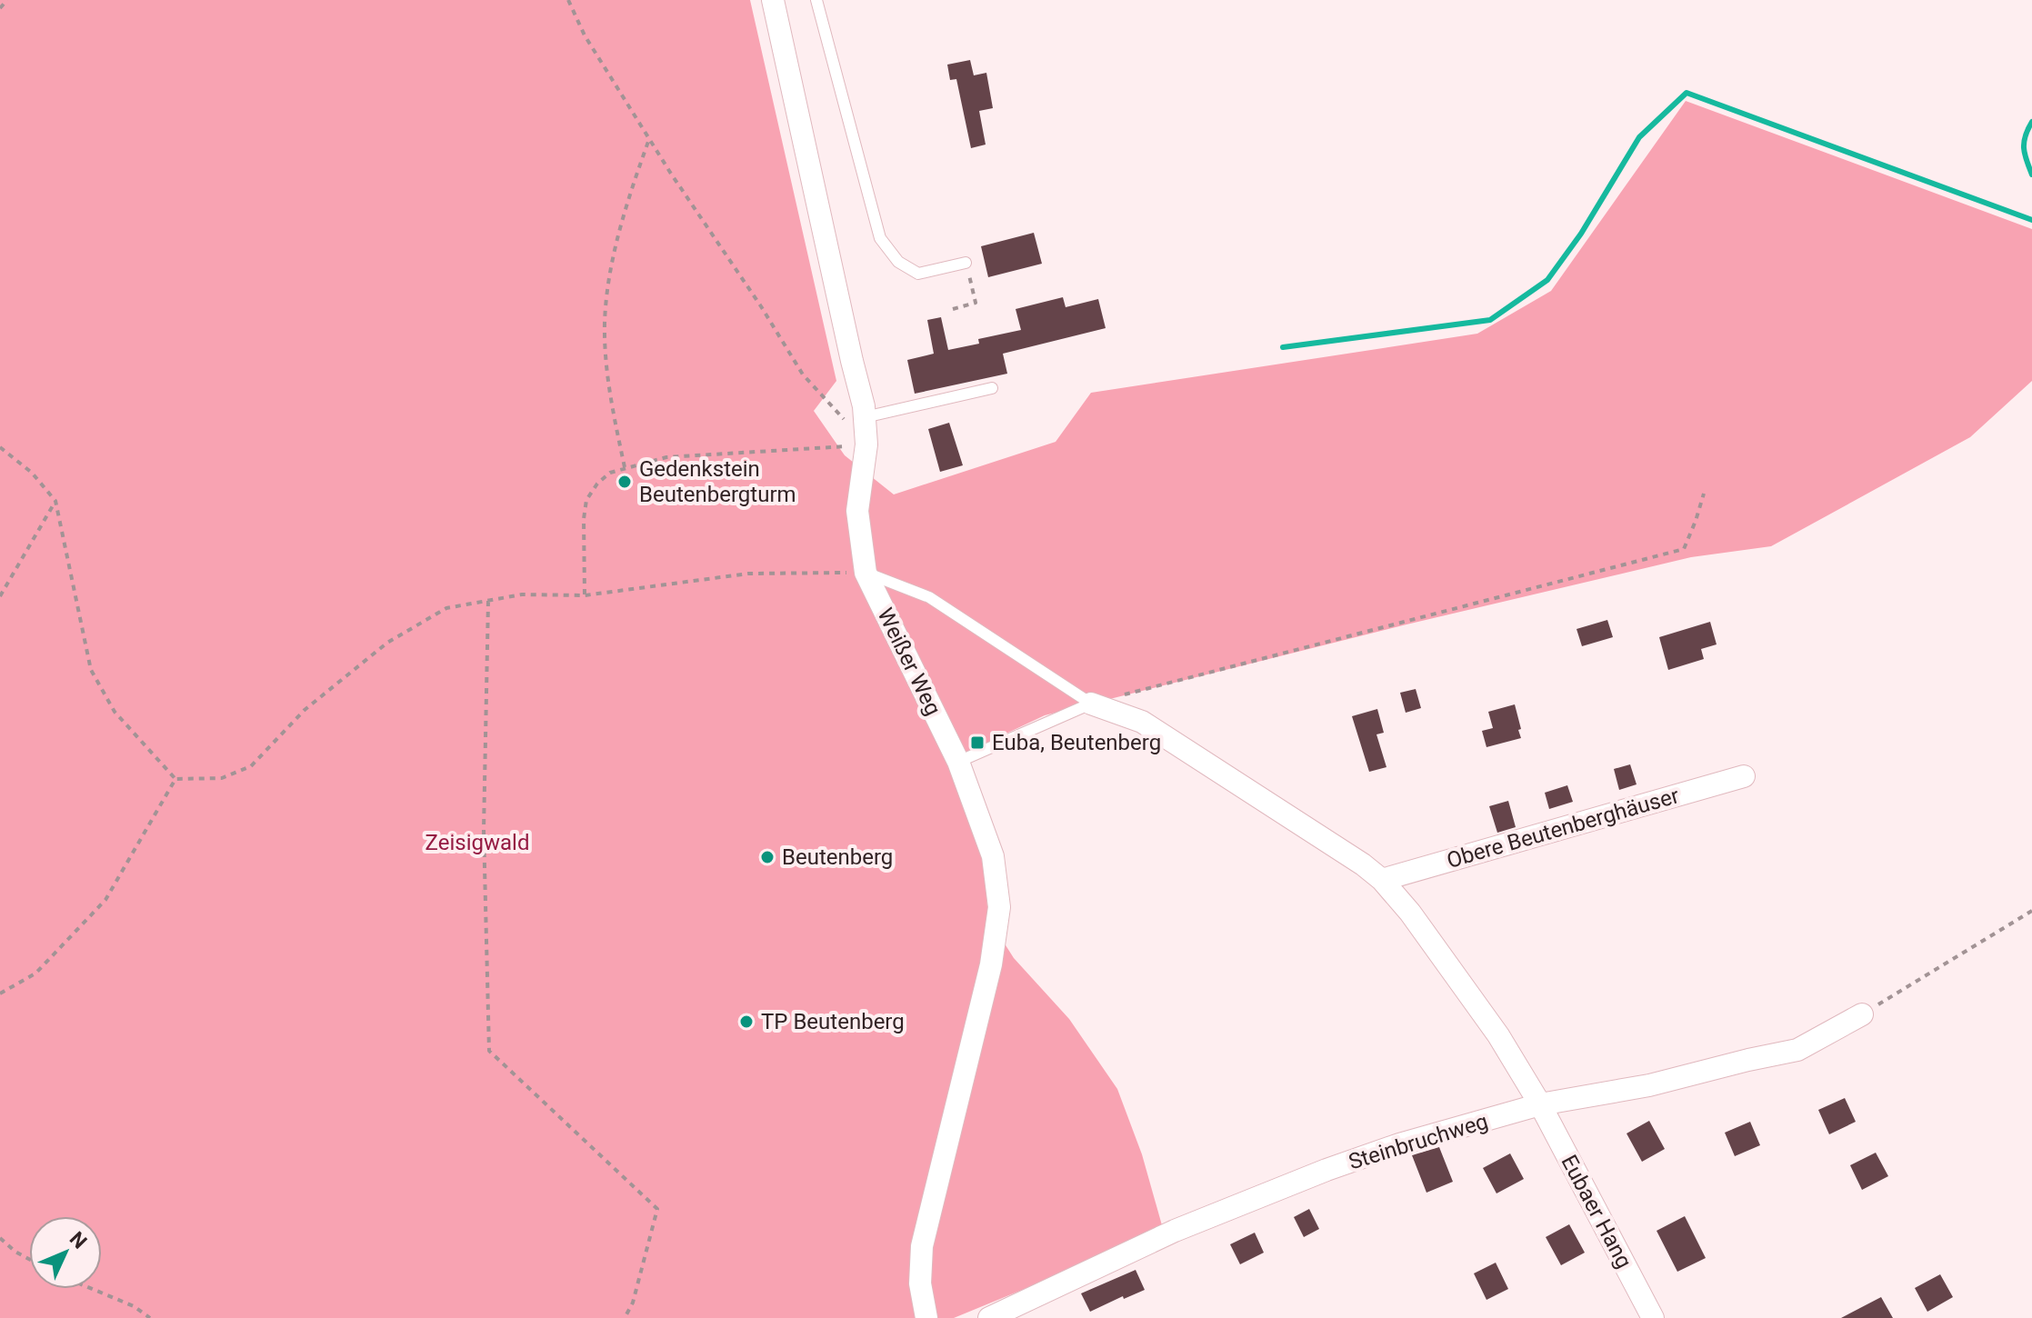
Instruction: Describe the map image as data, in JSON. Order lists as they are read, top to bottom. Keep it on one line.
{"streets":{"street":["Weißer Weg","Obere Beutenberghäuser","Steinbruchweg","Eubaer Hang"]},"crossings":[["Steinbruchweg","Eubaer Hang"]],"parks":["Zeisigwald"],"places":{"other":["Gedenkstein Beutenbergturm","Beutenberg","TP Beutenberg"],"transit":["Euba, Beutenberg"]},"north":"top right"}
